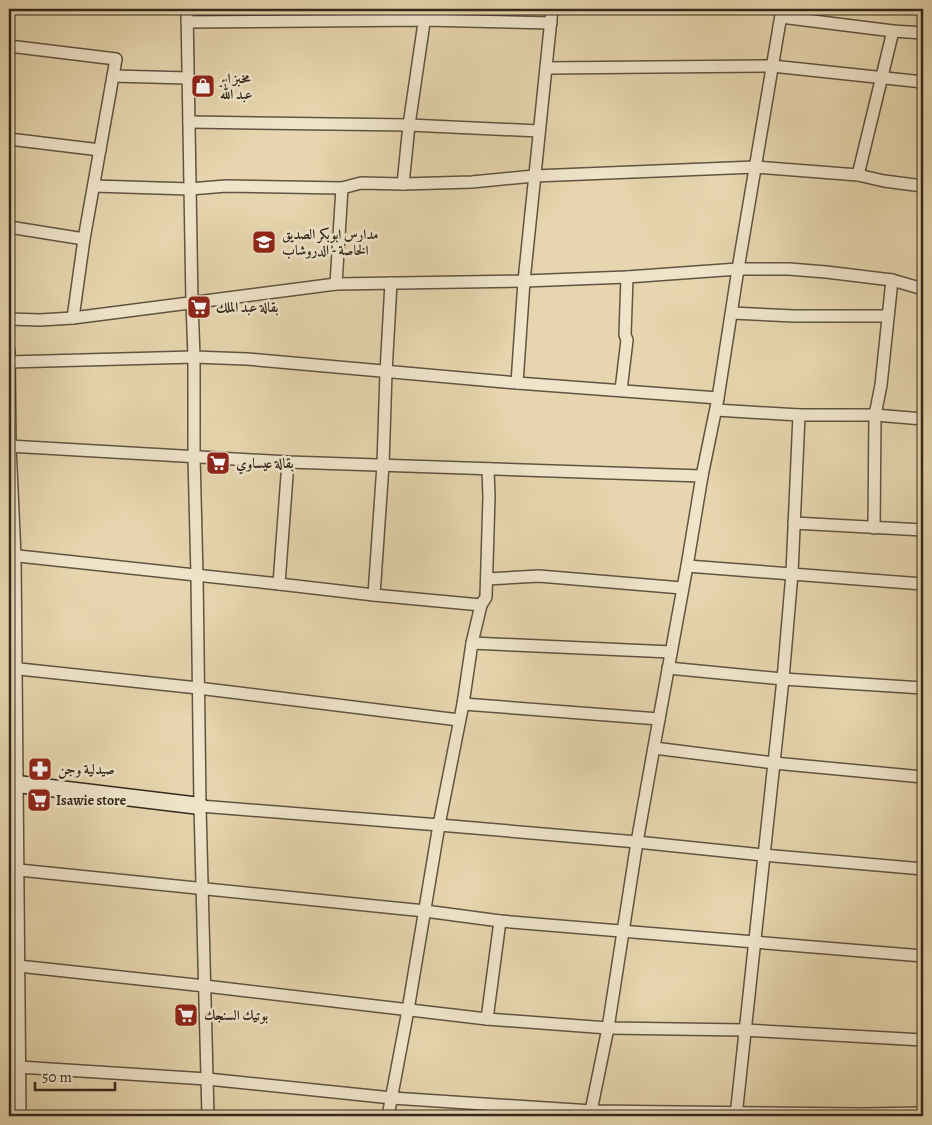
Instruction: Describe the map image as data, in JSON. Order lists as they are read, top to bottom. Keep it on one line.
{"places":{"shop":["مخبز ابو عبد الله"],"school or university":["مدارس ابوبكر الصديق الخاصة - الدروشاب"],"supermarket":["بقالة عبد الملك","بقالة عيساوي","Isawie store","بوتيك السنجك"],"pharmacy":["صيدلية وجن"]},"scale_bar":"50 m"}
